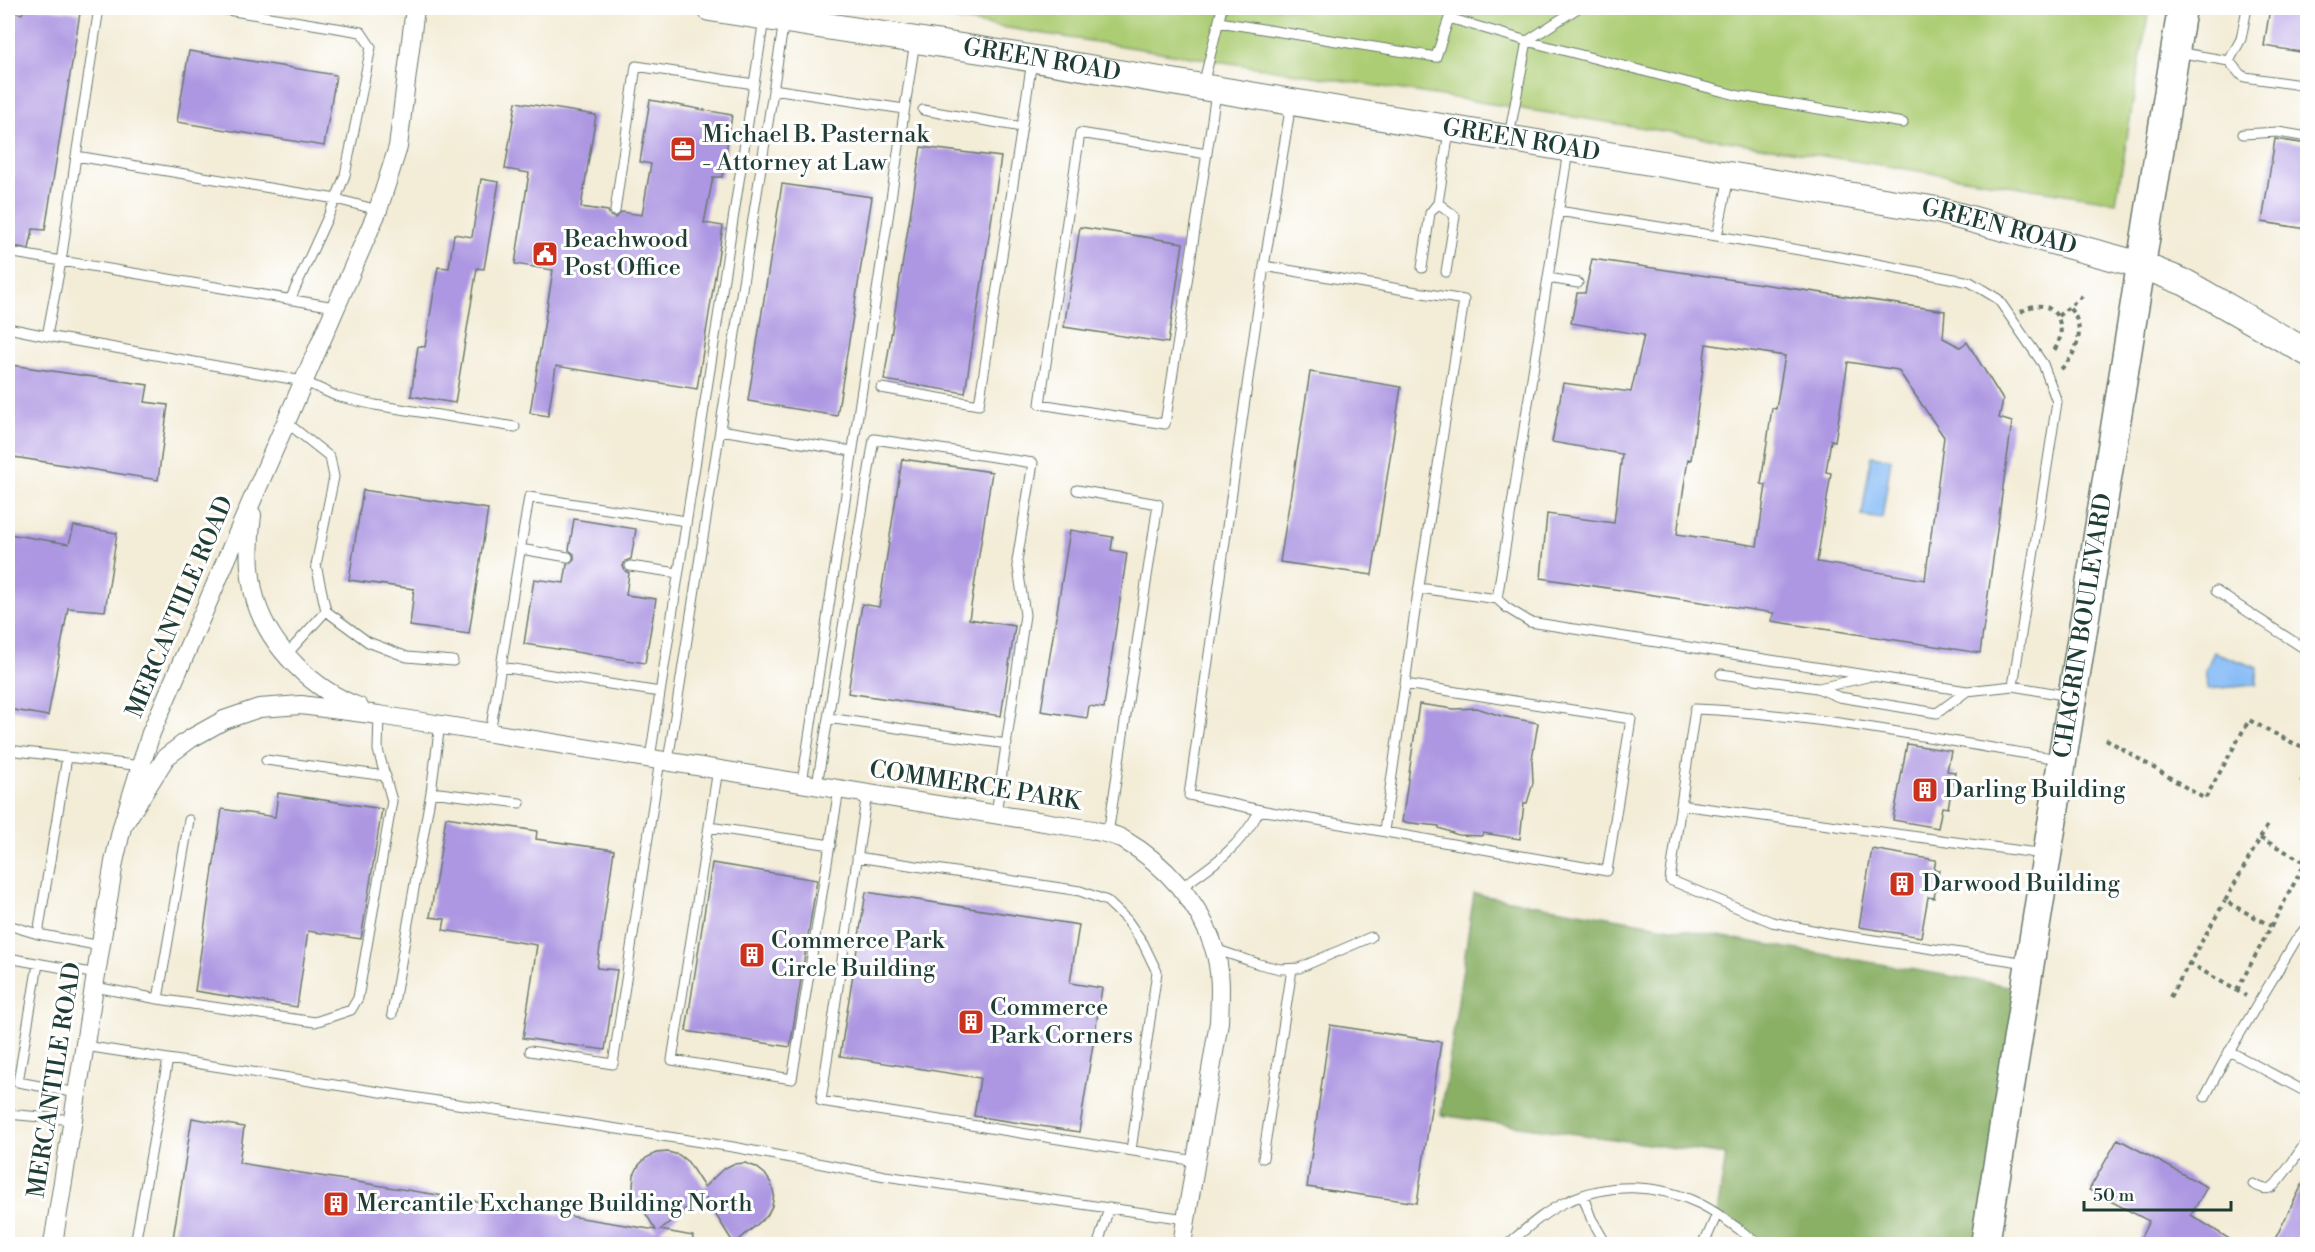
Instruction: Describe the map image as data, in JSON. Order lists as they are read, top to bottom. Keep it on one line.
{"streets":{"main road":["GREEN ROAD","CHAGRIN BOULEVARD"],"street":["MERCANTILE ROAD","COMMERCE PARK"]},"crossings":[["GREEN ROAD","CHAGRIN BOULEVARD"],["MERCANTILE ROAD","COMMERCE PARK"]],"places":{"office":["Michael B. Pasternak - Attorney at Law"],"public building":["Beachwood Post Office"],"building":["Darling Building","Darwood Building","Commerce Park Circle Building","Commerce Park Corners","Mercantile Exchange Building North"]},"scale_bar":"50 m"}
